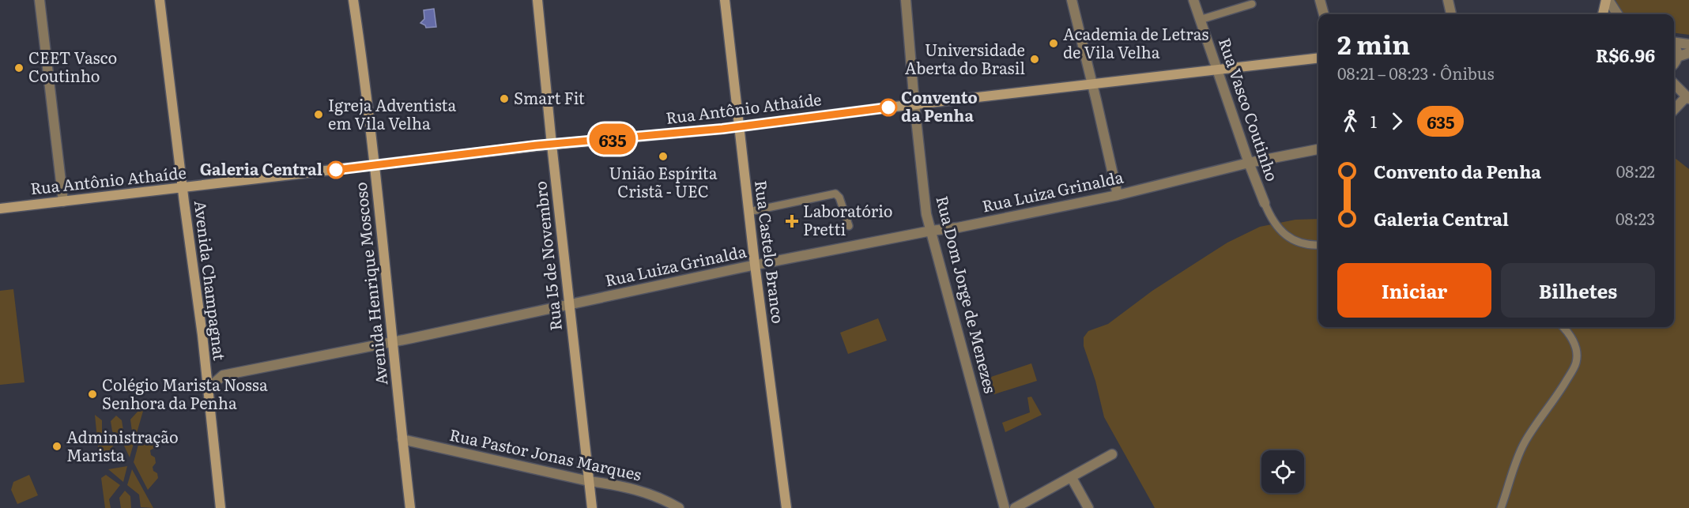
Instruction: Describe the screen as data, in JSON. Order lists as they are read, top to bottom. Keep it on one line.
{"streets":{"main road":["Rua Antônio Athaíde","Rua Castelo Branco","Rua 15 de Novembro","Avenida Champagnat","Avenida Henrique Moscoso"],"street":["Rua Vasco Coutinho","Rua Luiza Grinalda","Rua Dom Jorge de Menezes","Rua Pastor Jonas Marques"]},"crossings":[["Rua Antônio Athaíde","Rua Vasco Coutinho"],["Rua Antônio Athaíde","Rua Castelo Branco"],["Rua Antônio Athaíde","Rua 15 de Novembro"],["Rua Antônio Athaíde","Avenida Champagnat"],["Rua Antônio Athaíde","Avenida Henrique Moscoso"],["Rua Antônio Athaíde","Rua Dom Jorge de Menezes"],["Rua Vasco Coutinho","Rua Luiza Grinalda"],["Rua Luiza Grinalda","Rua Castelo Branco"],["Rua Luiza Grinalda","Rua 15 de Novembro"],["Rua Luiza Grinalda","Avenida Champagnat"],["Rua Luiza Grinalda","Avenida Henrique Moscoso"],["Rua Luiza Grinalda","Rua Dom Jorge de Menezes"],["Rua 15 de Novembro","Rua Pastor Jonas Marques"],["Avenida Henrique Moscoso","Rua Pastor Jonas Marques"]],"places":{"other":["Academia de Letras de Vila Velha","Universidade Aberta do Brasil","CEET Vasco Coutinho","Smart Fit","Convento da Penha","Igreja Adventista em Vila Velha","União Espírita Cristã - UEC","Galeria Central","Colégio Marista Nossa Senhora da Penha","Administração Marista"],"health":["Laboratório Pretti"]},"lines":["bus line 635"],"page":{"on_map":"635","heading":["2 min","08:21 – 08:23 · Ônibus","R$6.96"],"legs":["1","635"],"list":[{"name":"Convento da Penha","value":"08:22"},{"name":"Galeria Central","value":"08:23"}],"buttons":["Iniciar","Bilhetes"]}}
